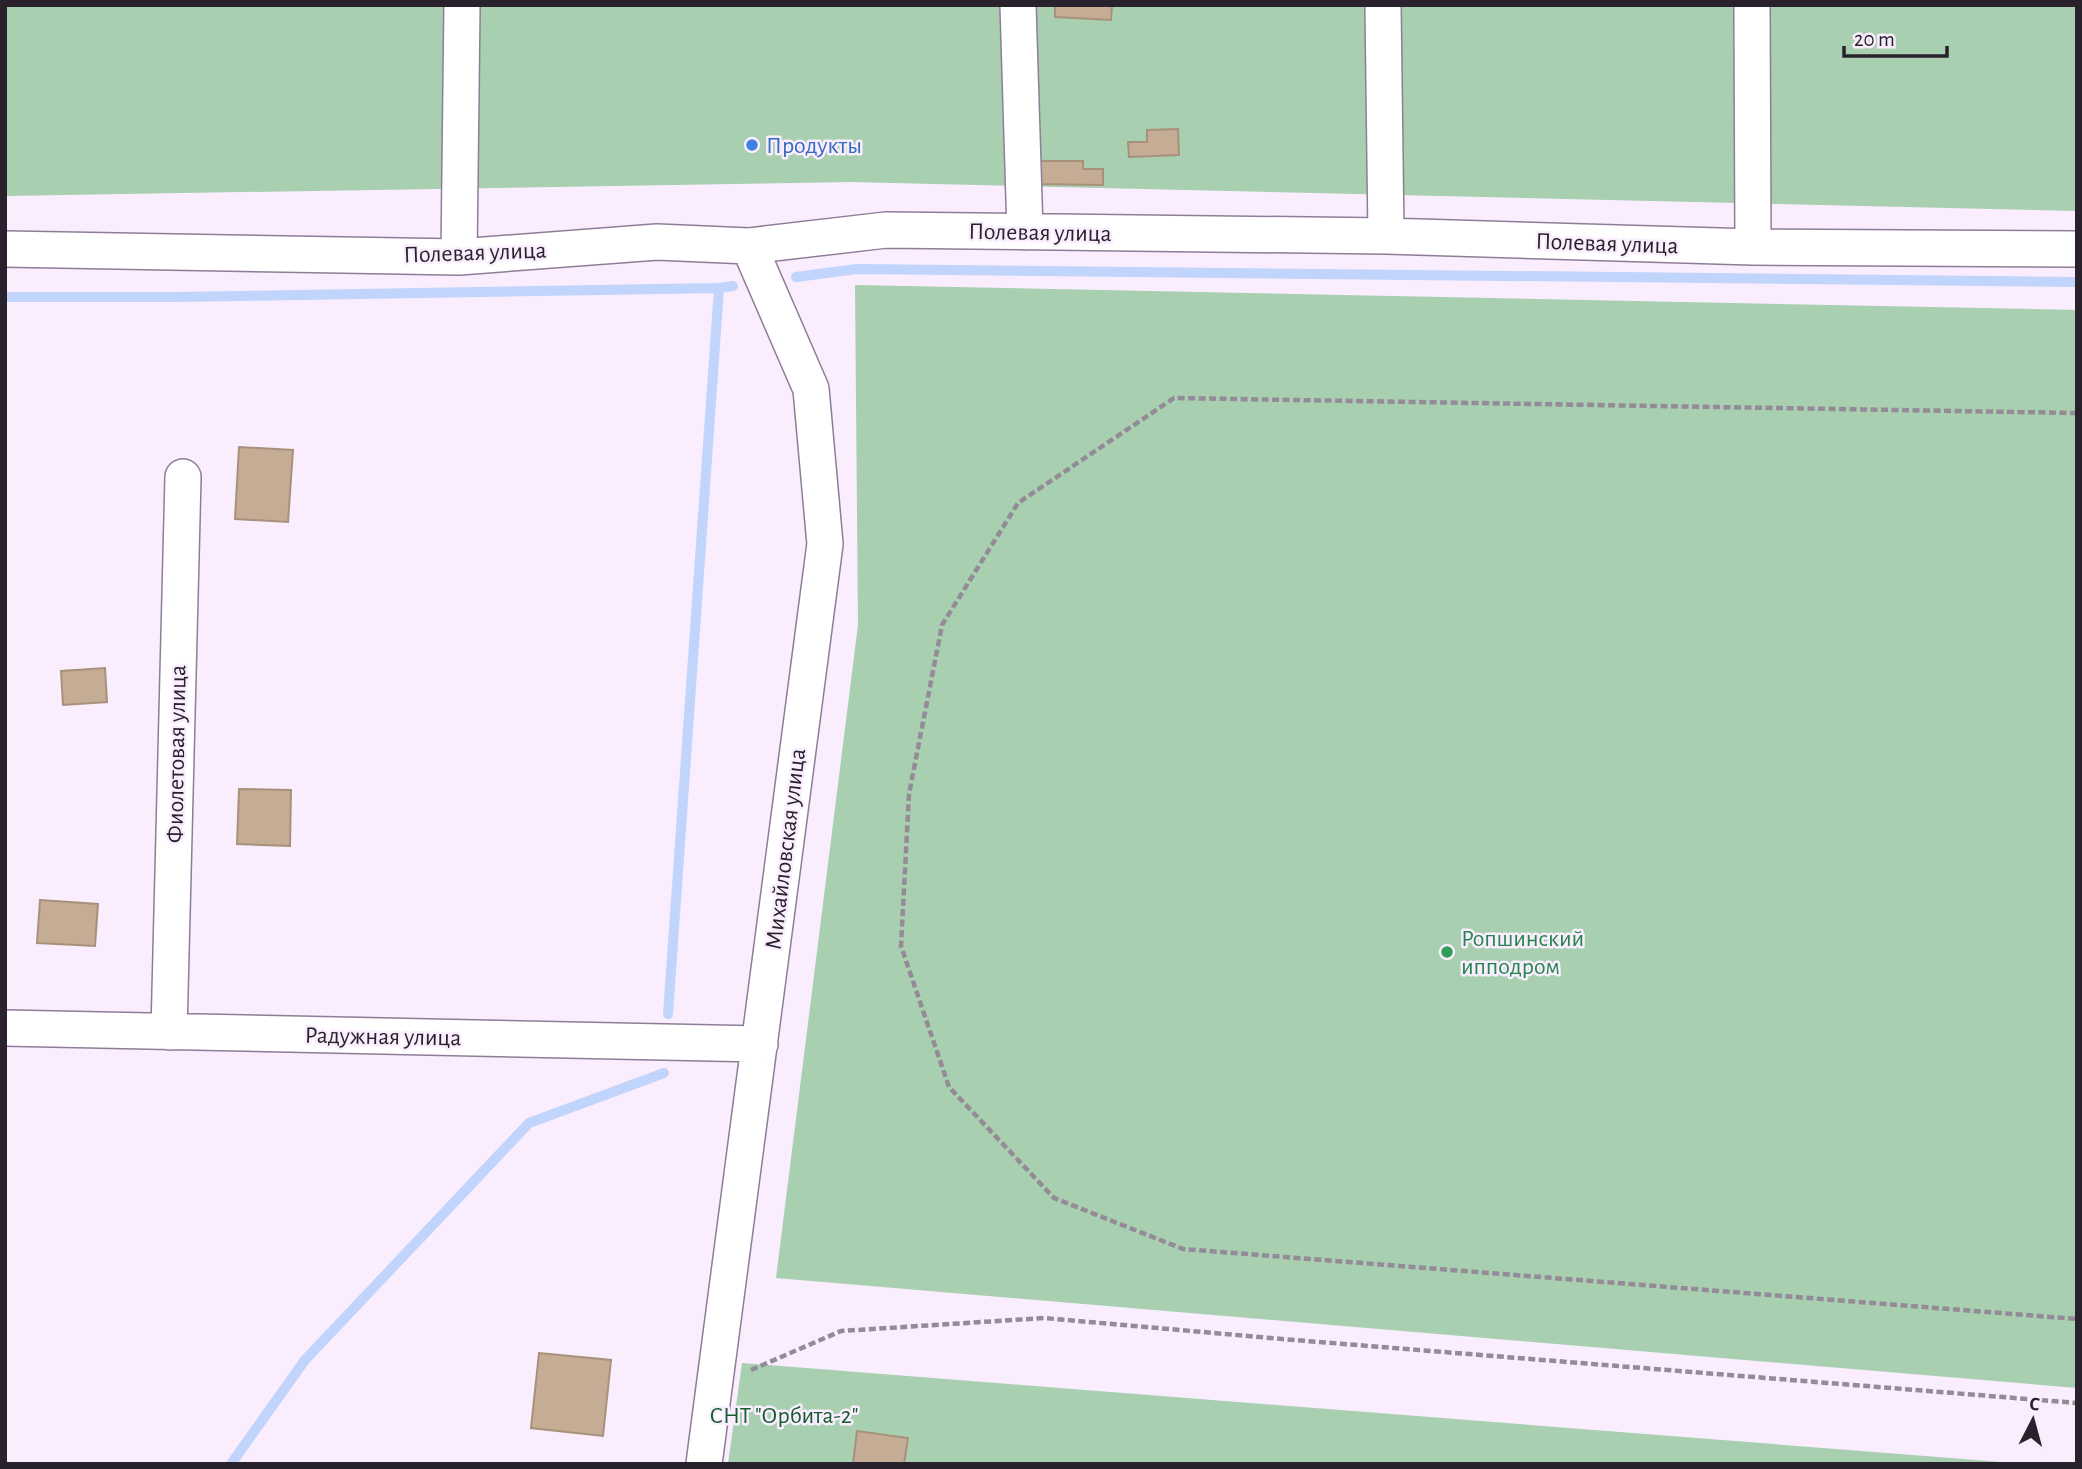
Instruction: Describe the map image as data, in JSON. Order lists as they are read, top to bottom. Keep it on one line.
{"streets":{"street":["Полевая улица","Фиолетовая улица","Михайловская улица","Радужная улица"]},"crossings":[["Полевая улица","Михайловская улица"],["Фиолетовая улица","Радужная улица"],["Михайловская улица","Радужная улица"]],"parks":["СНТ \"Орбита-2\""],"places":["Продукты","Ропшинский ипподром"],"scale_bar":"20 m","north":"top"}
